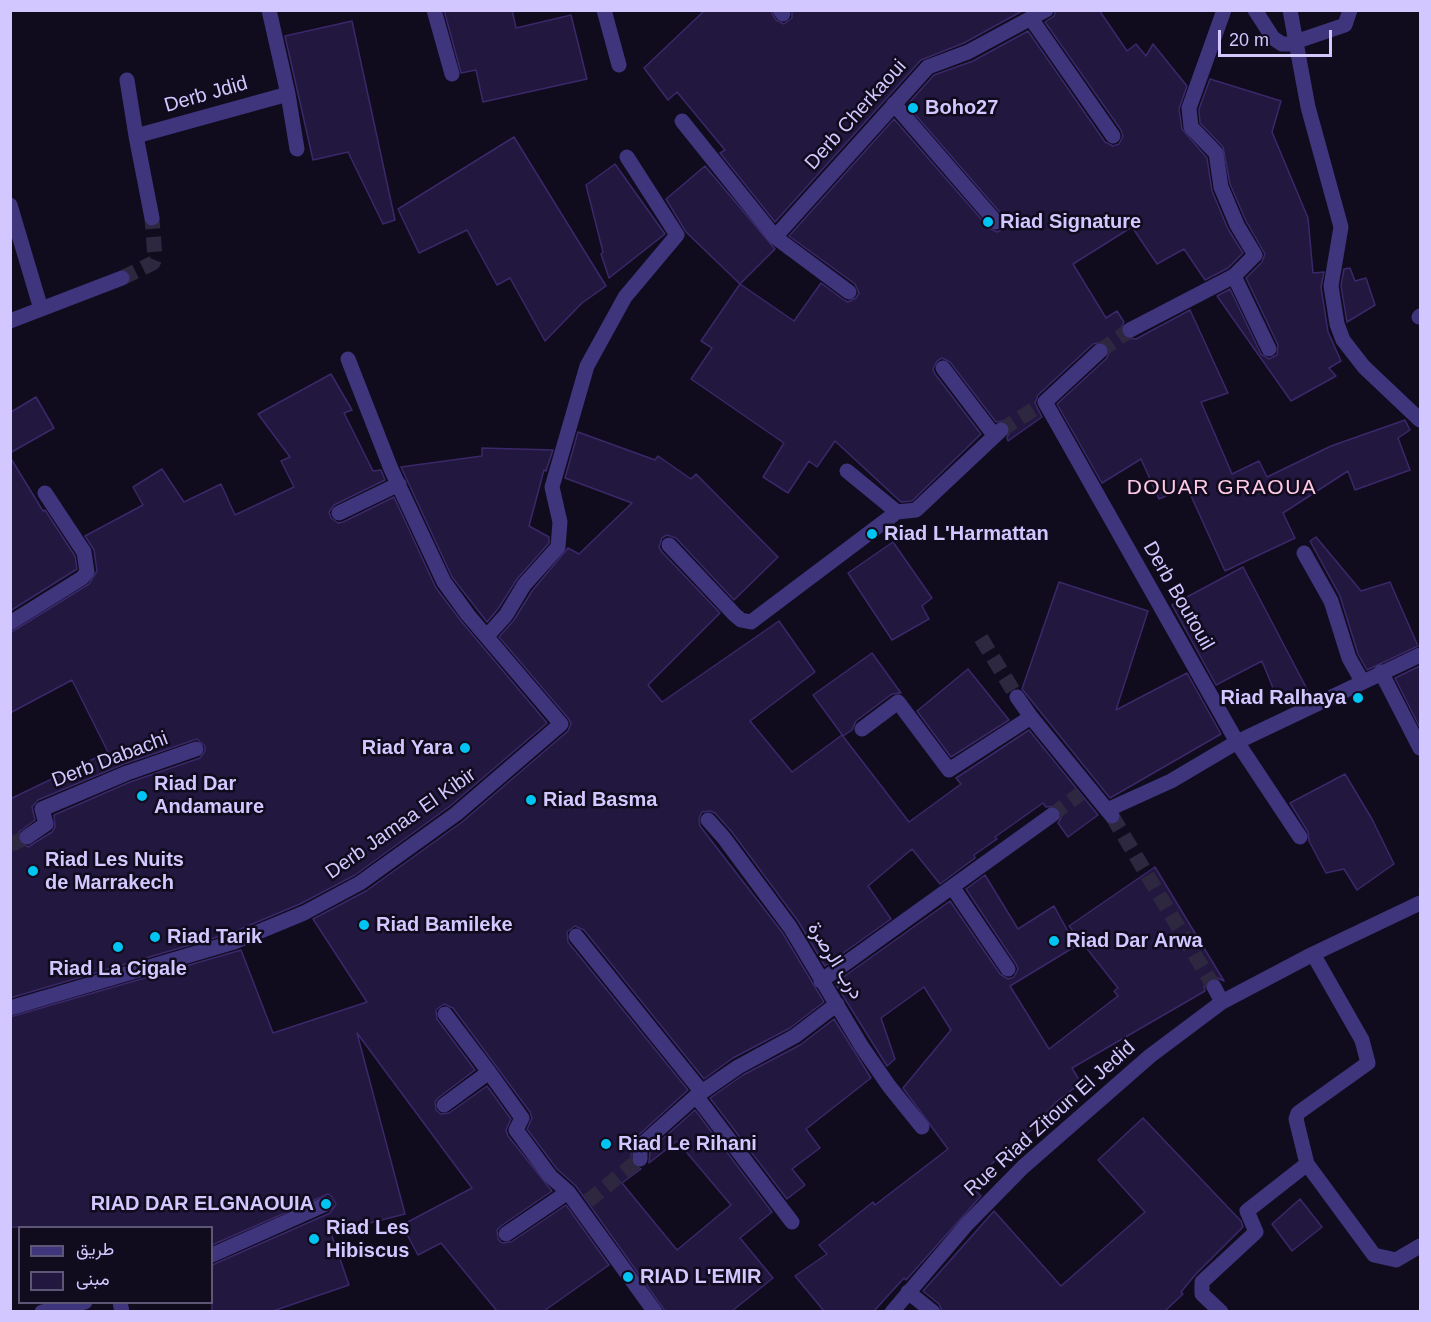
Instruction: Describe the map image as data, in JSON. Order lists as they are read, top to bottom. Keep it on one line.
{"streets":{"street":["Derb Jdid","Derb Cherkaoui","Derb Boutouil","Derb Dabachi","Derb Jamaa El Kibir","درب الرصرة","Rue Riad Zitoun El Jedid"]},"districts":["DOUAR GRAOUA"],"places":["Boho27","Riad Signature","Riad L'Harmattan","Riad Ralhaya","Riad Yara","Riad Dar Andamaure","Riad Basma","Riad Les Nuits de Marrakech","Riad Bamileke","Riad Tarik","Riad Dar Arwa","Riad La Cigale","Riad Le Rihani","RIAD DAR ELGNAOUIA","Riad Les Hibiscus","RIAD L'EMIR"],"legend":["طريق","مبنى"],"scale_bar":"20 m"}
